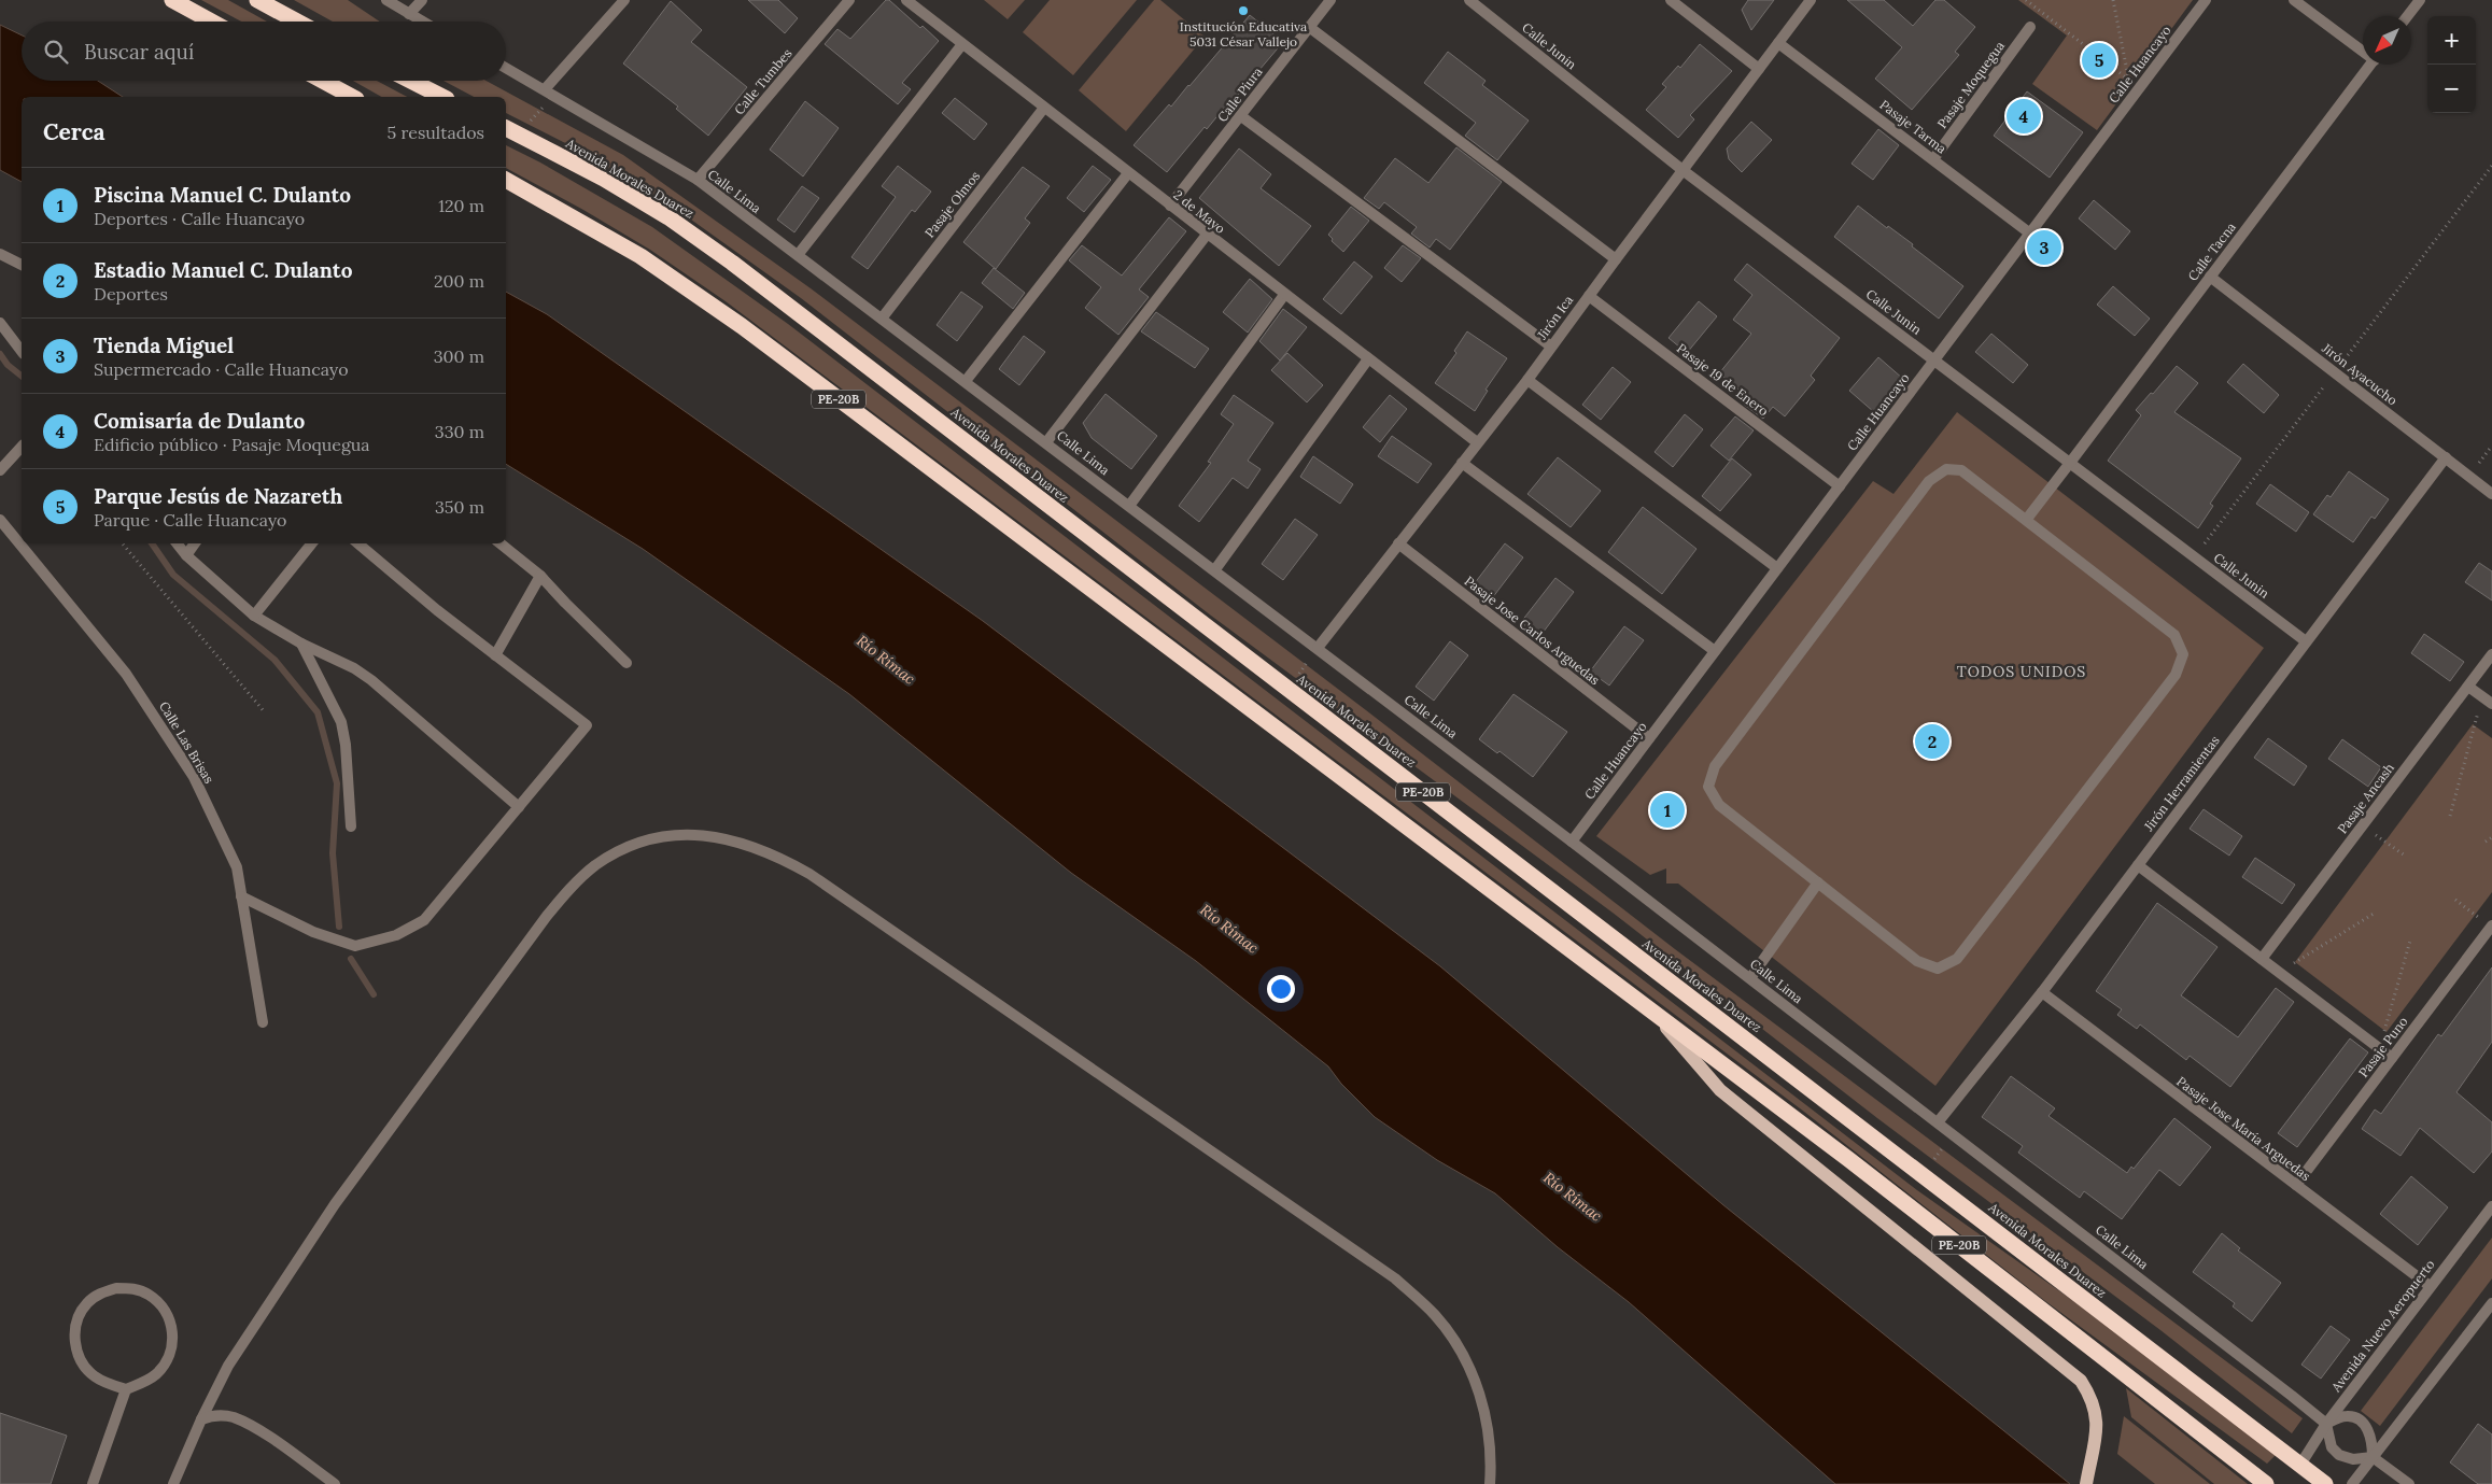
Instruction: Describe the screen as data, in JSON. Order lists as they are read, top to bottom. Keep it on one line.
{"streets":{"highway":["Avenida Morales Duarez","PE-20B"],"street":["Calle Junin","Calle Huancayo","Calle Tumbes","Pasaje Moquegua","Calle Piura","Pasaje Tarma","Calle Lima","Pasaje Olmos","2 de Mayo","Calle Tacna","Jirón Ica","Jirón Ayacucho","Pasaje 19 de Enero","Pasaje Jose Carlos Arguedas","Calle Las Brisas","Jirón Herramientas","Pasaje Ancash","Pasaje Puno","Pasaje Jose María Arguedas","Avenida Nuevo Aeropuerto"]},"crossings":[["Calle Junin","Calle Huancayo"],["Calle Junin","Calle Tacna"],["Calle Junin","Jirón Ica"],["Calle Junin","Jirón Herramientas"],["Calle Huancayo","Pasaje Tarma"],["Calle Huancayo","Calle Lima"],["Calle Huancayo","Pasaje 19 de Enero"],["Calle Huancayo","Pasaje Jose Carlos Arguedas"],["Calle Tumbes","Calle Lima"],["Pasaje Moquegua","Pasaje Tarma"],["Calle Piura","2 de Mayo"],["Pasaje Tarma","Jirón Ica"],["Avenida Morales Duarez","Avenida Nuevo Aeropuerto"],["Calle Lima","Pasaje Olmos"],["Calle Lima","Jirón Ica"],["Calle Lima","Jirón Herramientas"],["Calle Lima","Avenida Nuevo Aeropuerto"],["Pasaje Olmos","2 de Mayo"],["2 de Mayo","Jirón Ica"],["Calle Tacna","Jirón Ayacucho"],["Jirón Ica","Pasaje 19 de Enero"],["Jirón Ica","Pasaje Jose Carlos Arguedas"],["Jirón Ayacucho","Jirón Herramientas"],["Jirón Herramientas","Pasaje Jose María Arguedas"],["Pasaje Puno","Pasaje Jose María Arguedas"],["Pasaje Jose María Arguedas","Avenida Nuevo Aeropuerto"]],"districts":["TODOS UNIDOS"],"water":["Río Rímac"],"places":["Institución Educativa 5031 César Vallejo"],"north":"bottom left","page":{"map_buttons":["+","−"],"search":"Buscar aquí","pins":["5","4","3","2","1"],"heading":["Cerca","5 resultados"],"list":[{"mark":"1","name":"Piscina Manuel C. Dulanto","note":"Deportes · Calle Huancayo","value":"120 m"},{"mark":"2","name":"Estadio Manuel C. Dulanto","note":"Deportes","value":"200 m"},{"mark":"3","name":"Tienda Miguel","note":"Supermercado · Calle Huancayo","value":"300 m"},{"mark":"4","name":"Comisaría de Dulanto","note":"Edificio público · Pasaje Moquegua","value":"330 m"},{"mark":"5","name":"Parque Jesús de Nazareth","note":"Parque · Calle Huancayo","value":"350 m"}]}}
